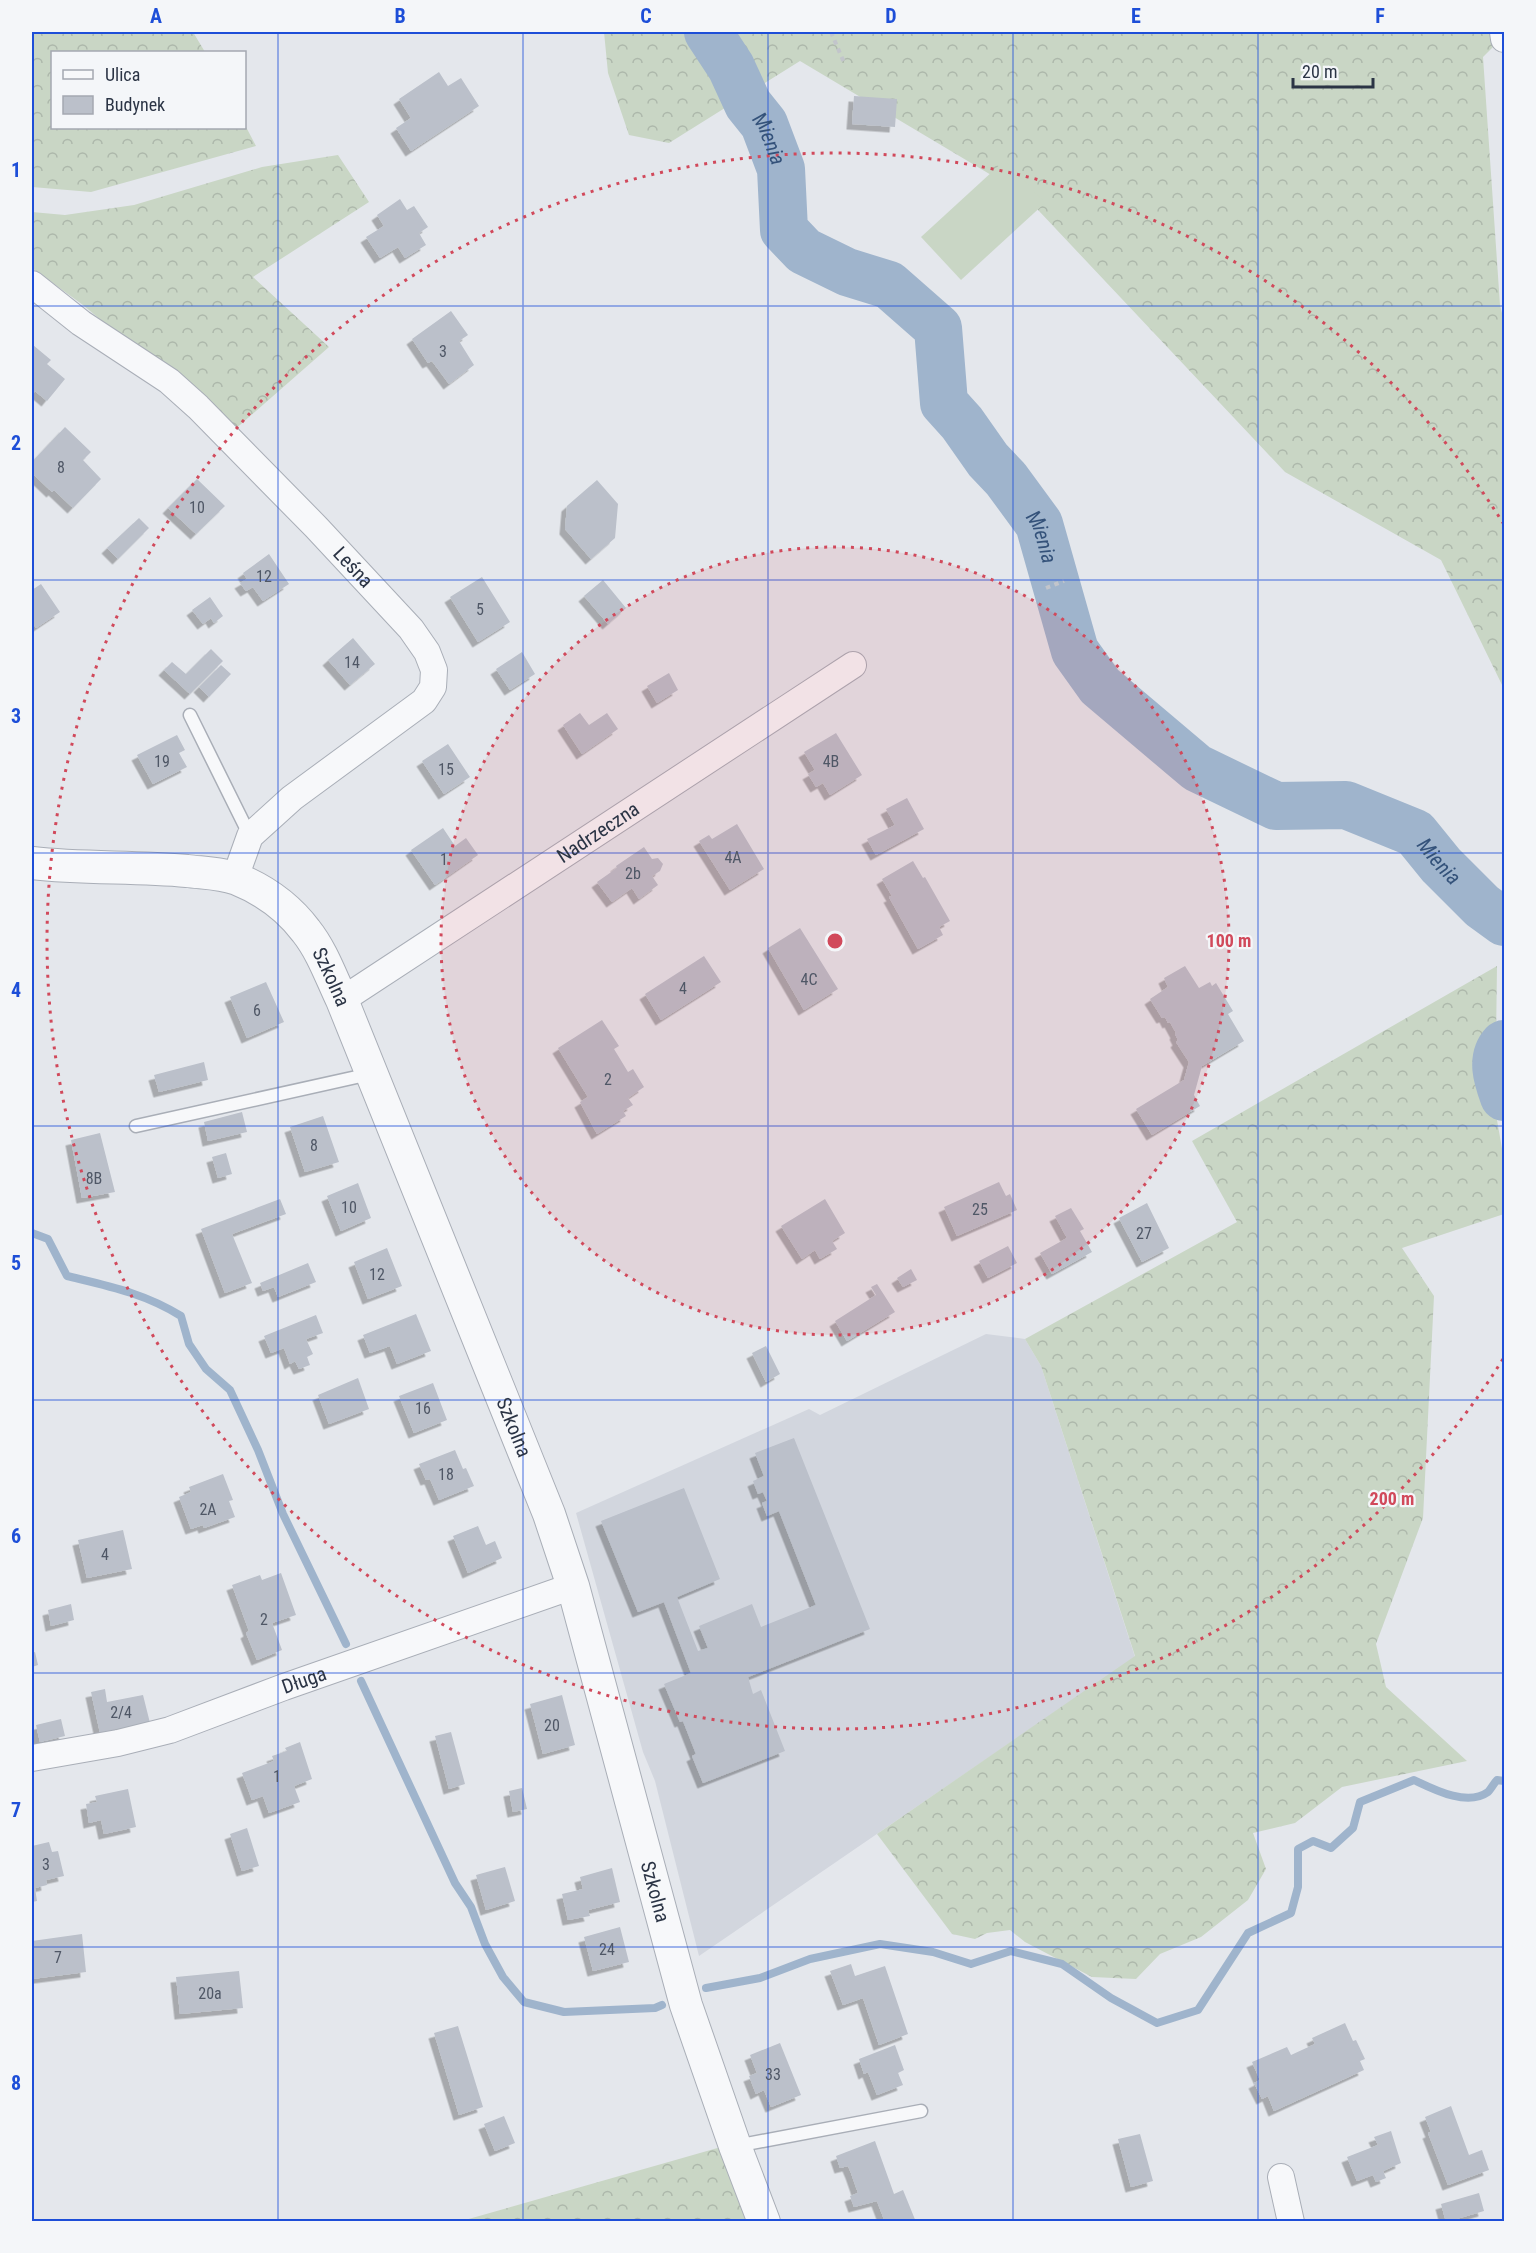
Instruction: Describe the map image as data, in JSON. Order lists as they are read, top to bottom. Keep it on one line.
{"streets":{"street":["Leśna","Nadrzeczna","Szkolna","Długa"]},"crossings":[["Nadrzeczna","Szkolna"],["Szkolna","Długa"]],"water":["Mienia"],"house_numbers":["3","8","10","12","5","14","19","4B","15","4A","1","2b","4C","4","6","2","8","8B","10","25","27","12","16","18","2A","4","2","2/4","20","1","3","24","7","20a","33"],"legend":["Ulica","Budynek"],"scale_bar":"20 m","grid":{"columns":["A","B","C","D","E","F"],"rows":["1","2","3","4","5","6","7","8"]},"rings":["100 m","200 m"]}
